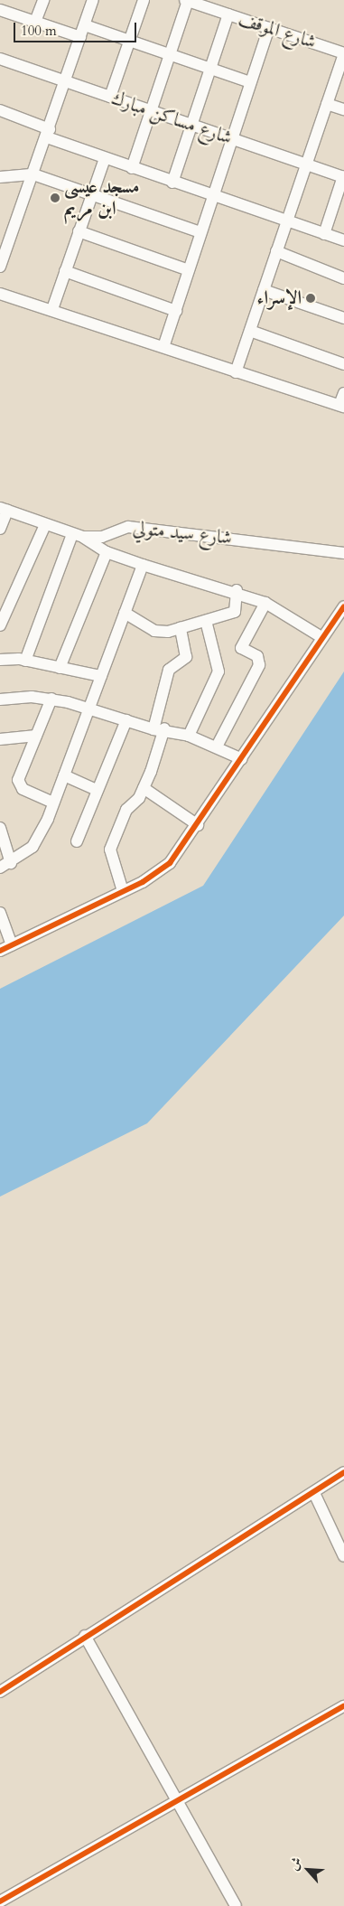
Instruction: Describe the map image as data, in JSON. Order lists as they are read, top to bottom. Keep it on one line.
{"streets":{"street":["شارع الموقف","شارع مساكن مبارك","شارع سيد متولي"]},"places":["مسجد عيسى ابن مريم","الإسراء"],"scale_bar":"100 m","north":"top left"}
